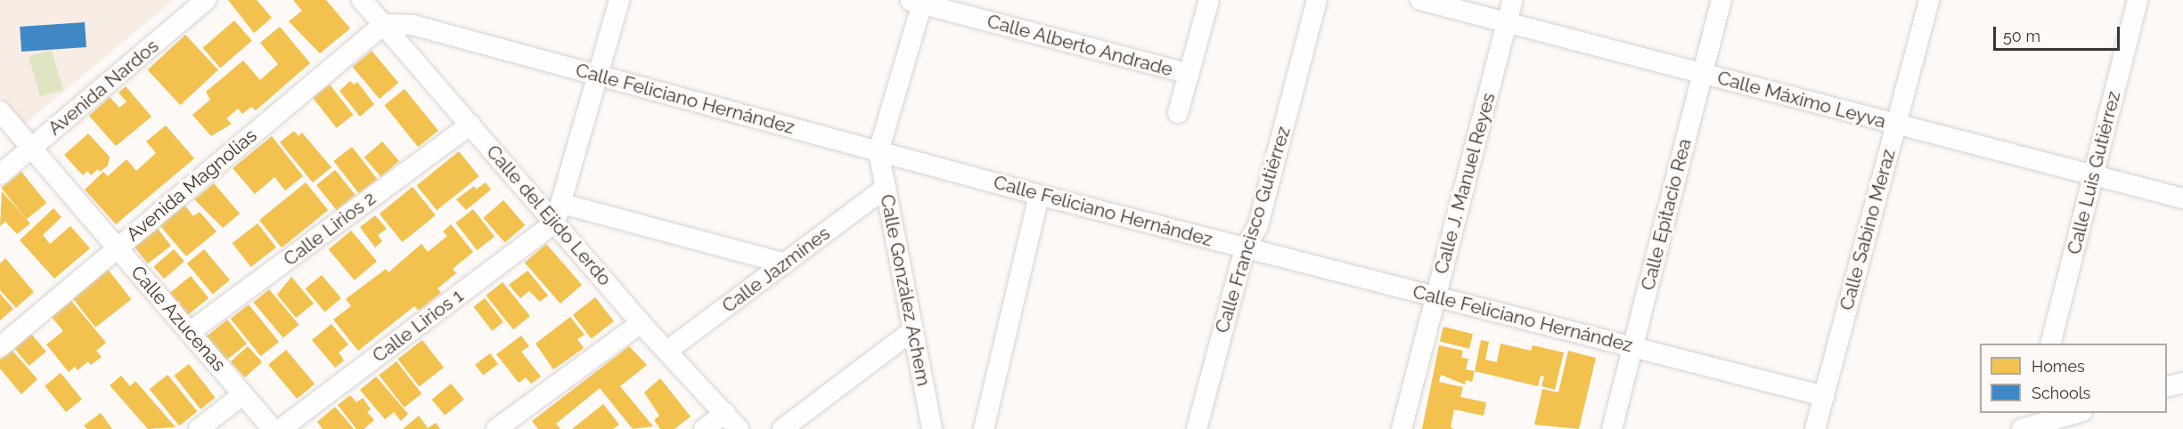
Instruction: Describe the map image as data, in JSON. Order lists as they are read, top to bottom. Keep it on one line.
{"streets":{"street":["Calle Alberto Andrade","Avenida Nardos","Calle Feliciano Hernández","Calle Máximo Leyva","Calle Luis Gutiérrez","Calle J. Manuel Reyes","Avenida Magnolias","Calle Epitacio Rea","Calle del Ejido Lerdo","Calle Lirios 2","Calle Francisco Gutiérrez","Calle Sabino Meraz","Calle Jazmínes","Calle González Achem","Calle Azucenas","Calle Lirios 1"]},"crossings":[["Avenida Nardos","Calle Azucenas"],["Calle Feliciano Hernández","Calle J. Manuel Reyes"],["Calle Feliciano Hernández","Avenida Magnolias"],["Calle Feliciano Hernández","Calle Epitacio Rea"],["Calle Feliciano Hernández","Calle del Ejido Lerdo"],["Calle Feliciano Hernández","Calle Francisco Gutiérrez"],["Calle Feliciano Hernández","Calle Sabino Meraz"],["Calle Feliciano Hernández","Calle González Achem"],["Calle Máximo Leyva","Calle Luis Gutiérrez"],["Calle Máximo Leyva","Calle J. Manuel Reyes"],["Calle Máximo Leyva","Calle Epitacio Rea"],["Calle Máximo Leyva","Calle Sabino Meraz"],["Avenida Magnolias","Calle del Ejido Lerdo"],["Avenida Magnolias","Calle Azucenas"],["Calle del Ejido Lerdo","Calle Lirios 2"],["Calle del Ejido Lerdo","Calle Jazmínes"],["Calle del Ejido Lerdo","Calle Lirios 1"],["Calle Lirios 2","Calle Azucenas"],["Calle Jazmínes","Calle González Achem"]],"legend":["Homes","Schools"],"scale_bar":"50 m"}
